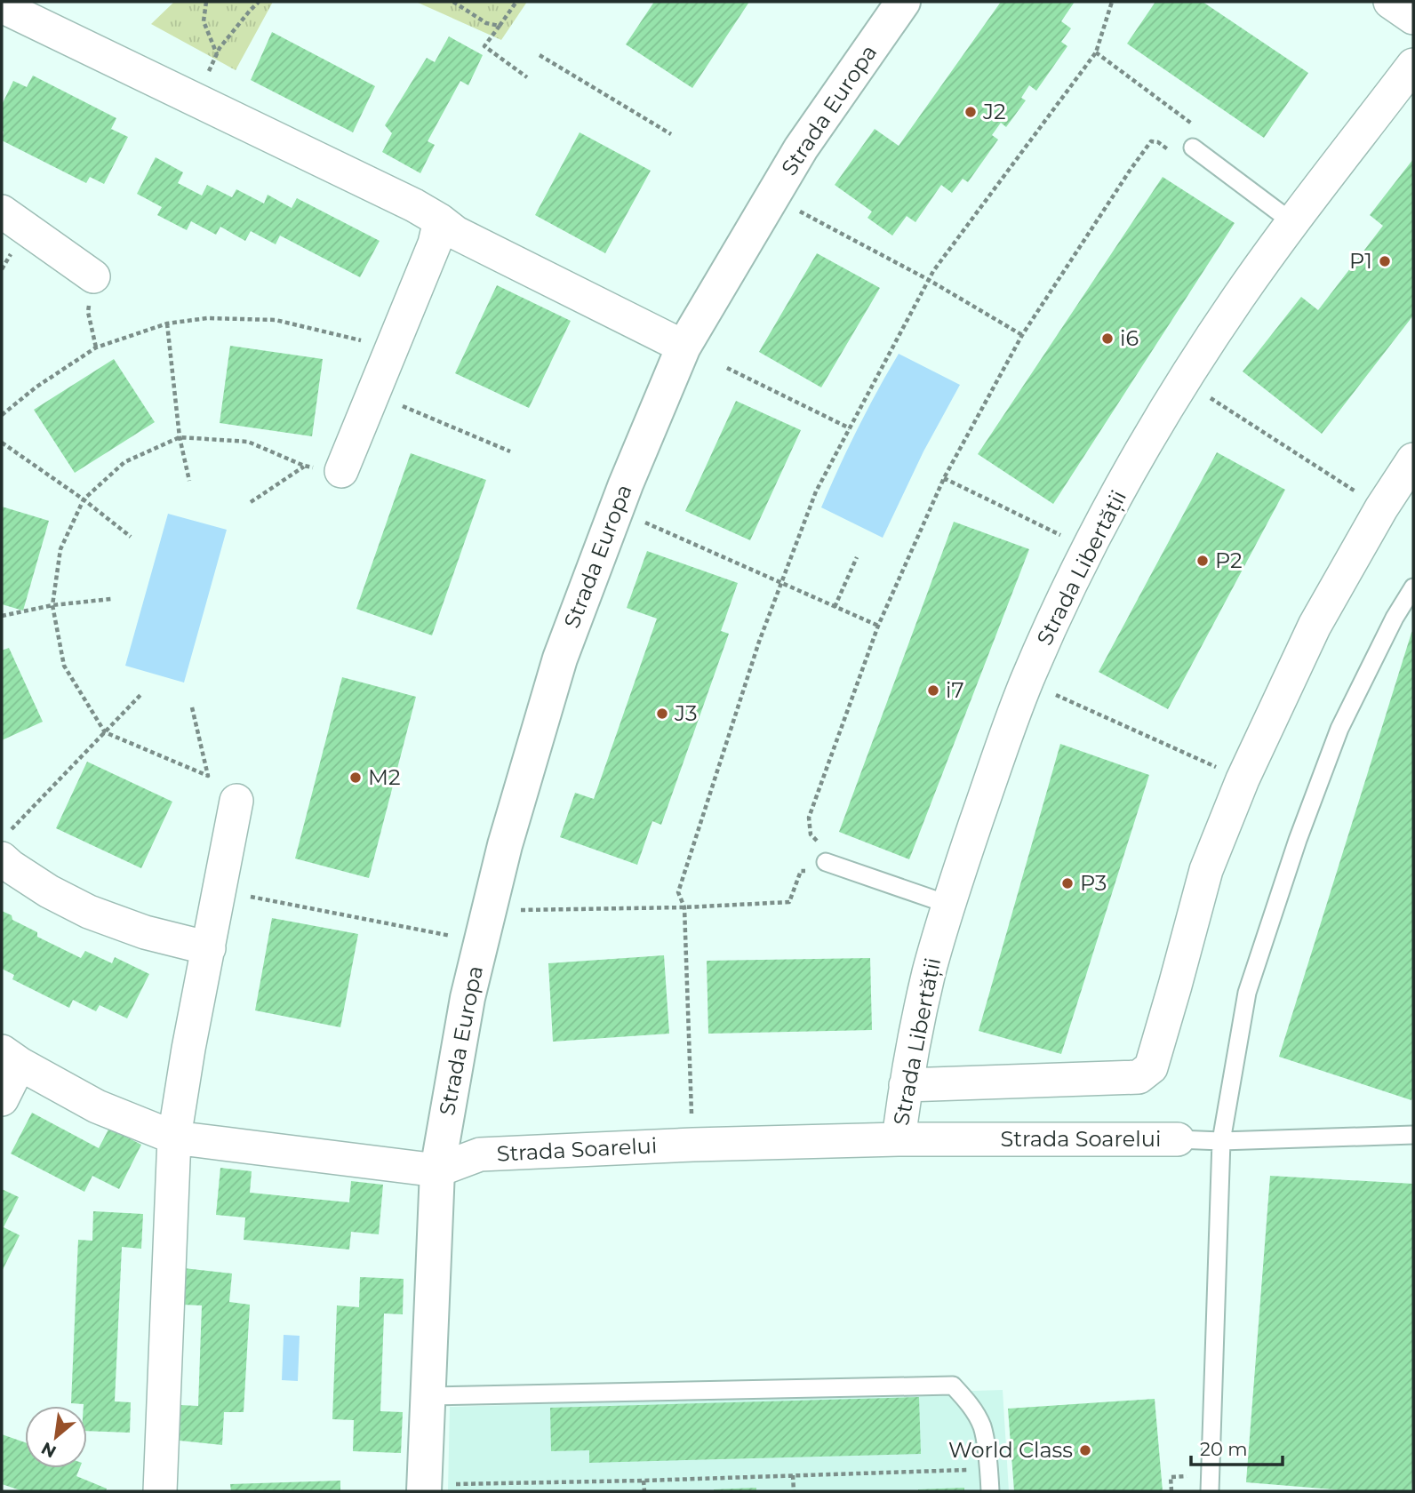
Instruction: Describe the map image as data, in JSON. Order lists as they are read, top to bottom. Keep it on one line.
{"streets":{"street":["Strada Europa","Strada Libertății","Strada Soarelui"]},"crossings":[["Strada Europa","Strada Soarelui"],["Strada Libertății","Strada Soarelui"]],"places":["J2","P1","i6","P2","i7","J3","M2","P3","World Class"],"scale_bar":"20 m","north":"bottom left"}
